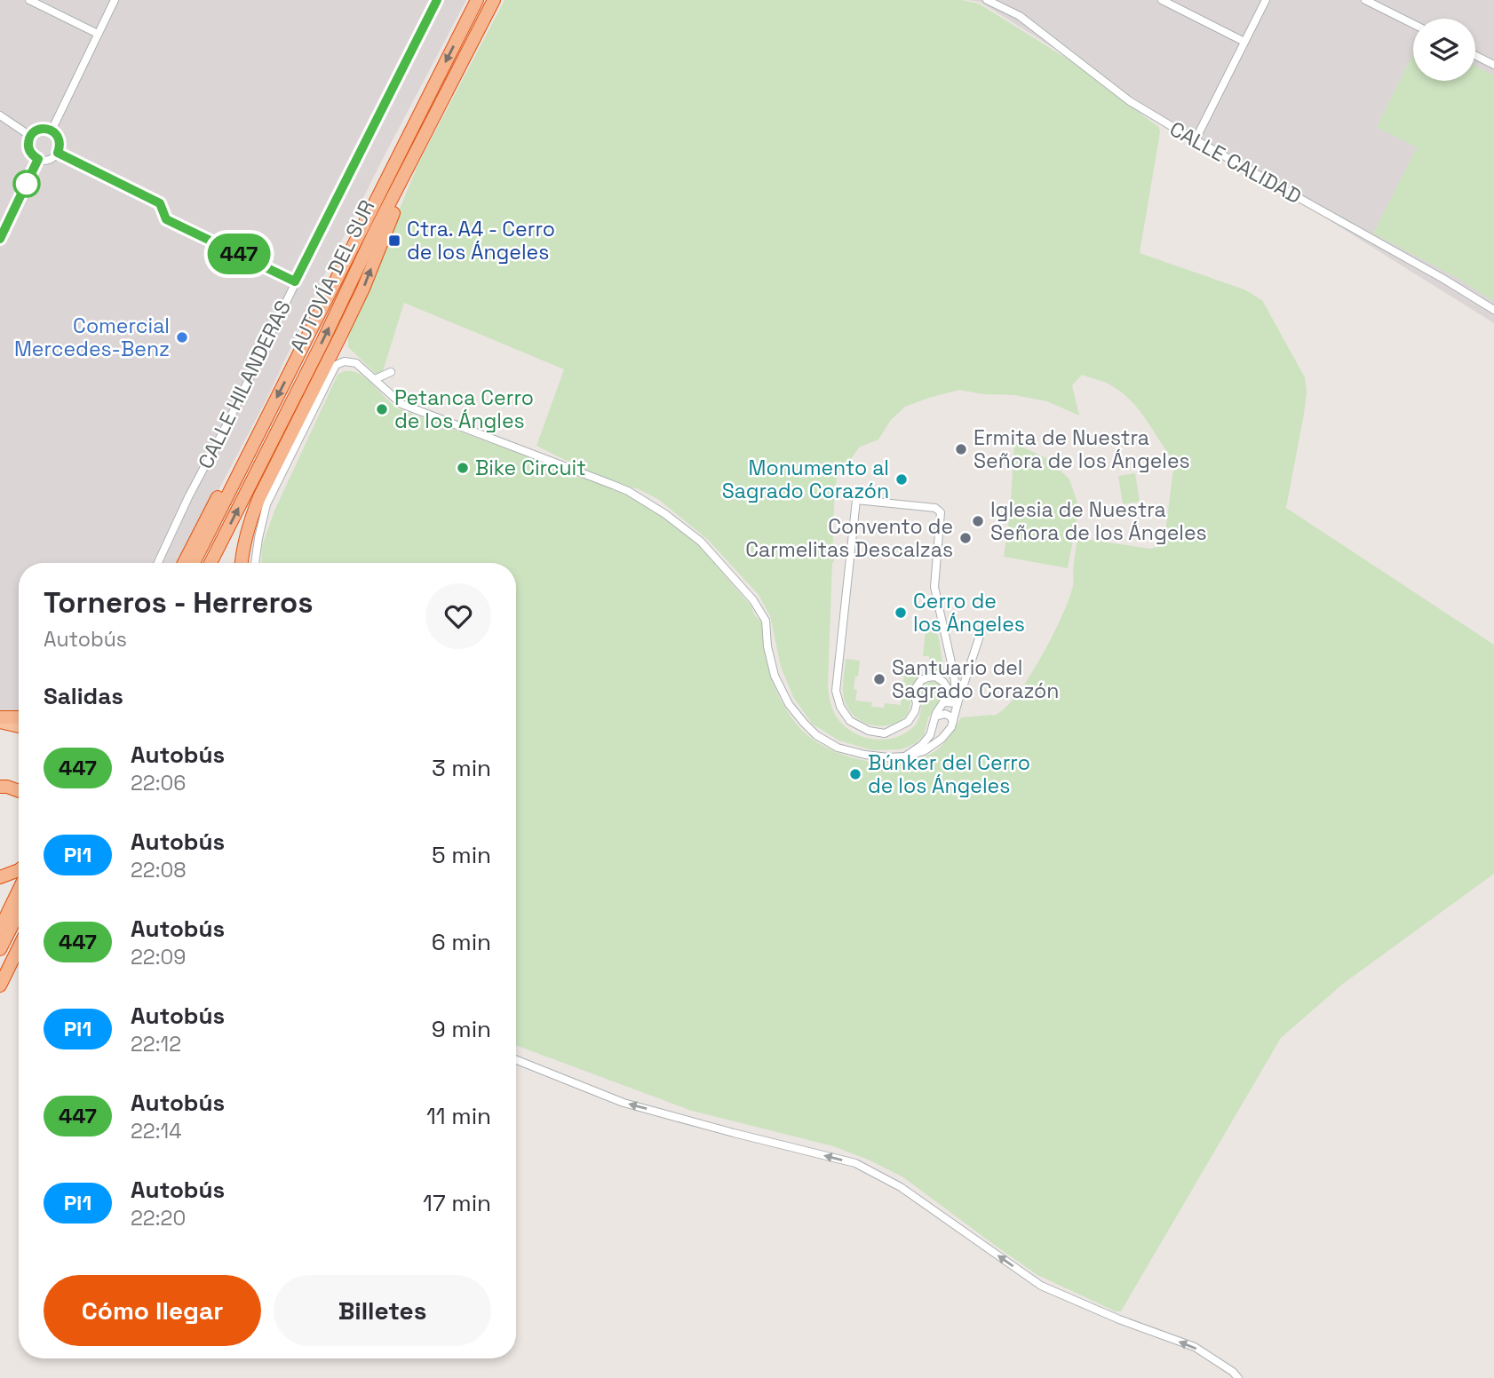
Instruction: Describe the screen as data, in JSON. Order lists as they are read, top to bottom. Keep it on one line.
{"streets":{"highway":["AUTOVÍA DEL SUR"],"street":["CALLE CALIDAD","CALLE HILANDERAS"]},"places":{"transit":["Ctra. A4 - Cerro de los Ángeles"],"other":["Comercial Mercedes-Benz","Petanca Cerro de los Ángles","Ermita de Nuestra Señora de los Ángeles","Bike Circuit","Monumento al Sagrado Corazón","Iglesia de Nuestra Señora de los Ángeles","Convento de Carmelitas Descalzas","Cerro de los Ángeles","Santuario del Sagrado Corazón","Búnker del Cerro de los Ángeles"]},"lines":["bus line 447"],"page":{"on_map":"447","heading":[["Torneros - Herreros","Autobús"],"Salidas"],"list":[{"mark":"447","name":"Autobús","note":"22:06","value":"3 min"},{"mark":"Pi1","name":"Autobús","note":"22:08","value":"5 min"},{"mark":"447","name":"Autobús","note":"22:09","value":"6 min"},{"mark":"Pi1","name":"Autobús","note":"22:12","value":"9 min"},{"mark":"447","name":"Autobús","note":"22:14","value":"11 min"},{"mark":"Pi1","name":"Autobús","note":"22:20","value":"17 min"}],"buttons":["Cómo llegar","Billetes"]}}
